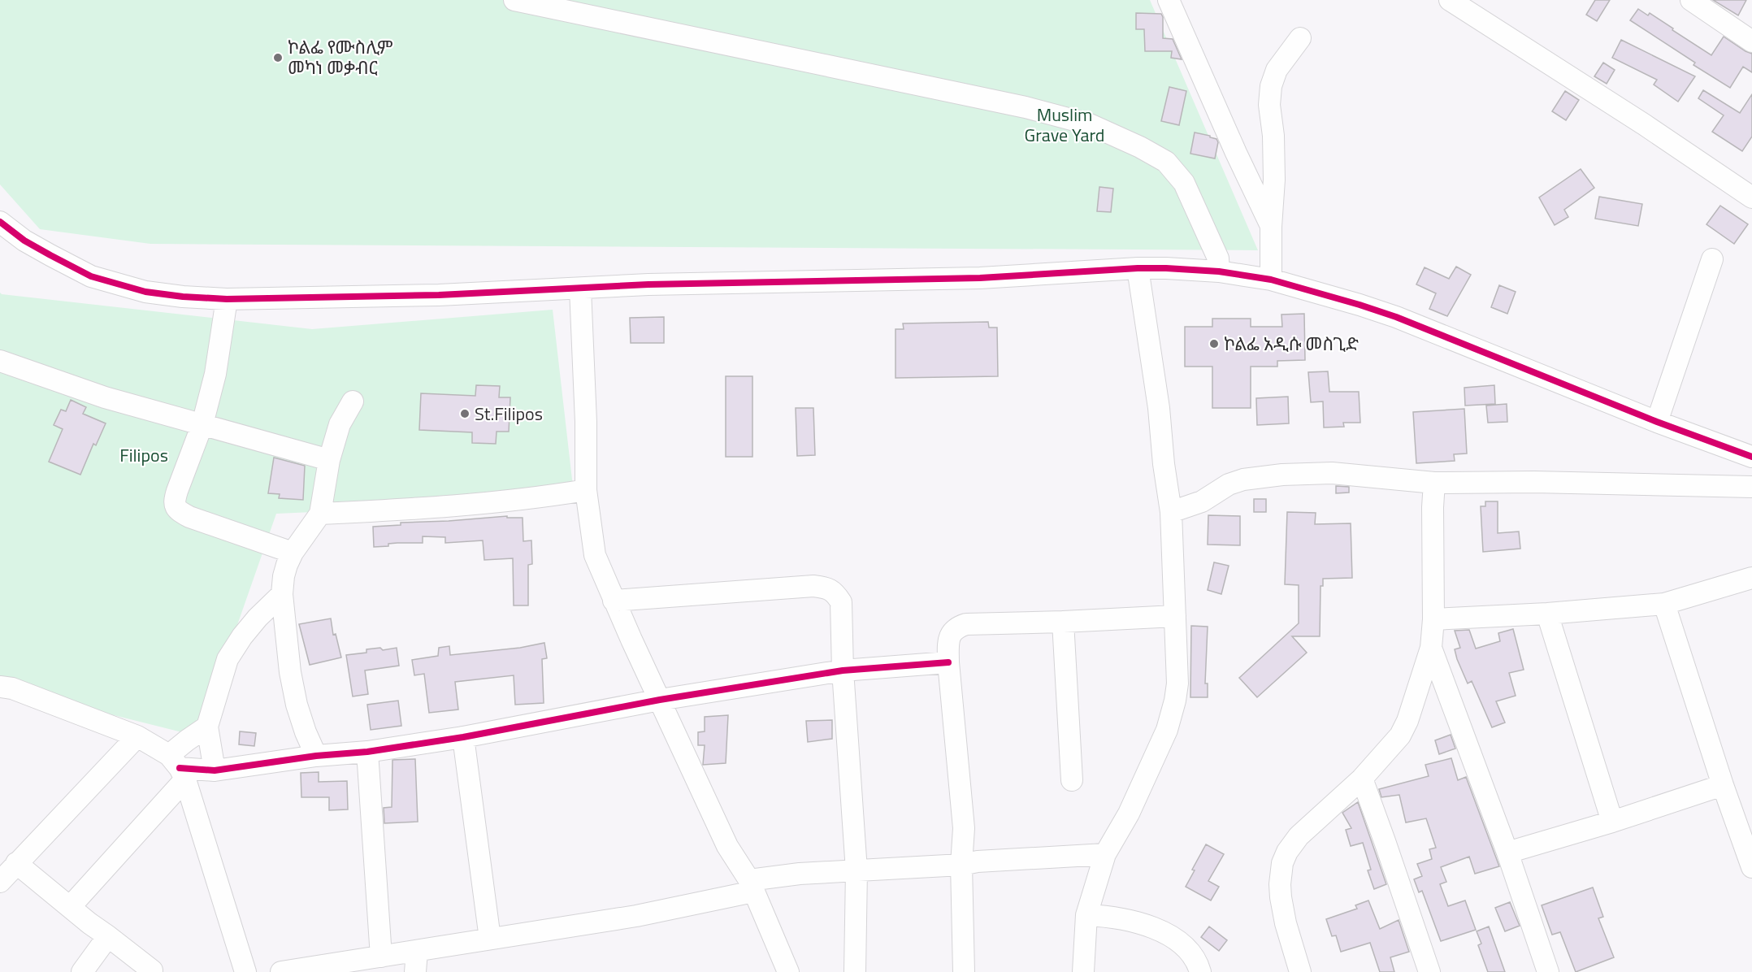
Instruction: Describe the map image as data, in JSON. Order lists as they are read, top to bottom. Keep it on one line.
{"parks":["Muslim Grave Yard","Filipos"],"places":["ኮልፌ የሙስሊም መካነ መቃብር","ኮልፌ አዲሱ መስጊድ","St.Filipos"]}
